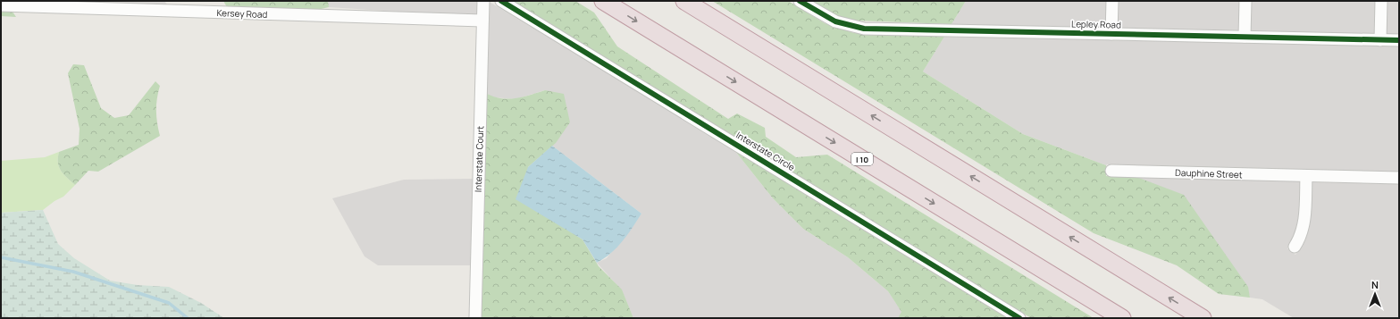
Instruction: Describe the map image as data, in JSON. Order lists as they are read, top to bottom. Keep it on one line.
{"streets":{"highway":["I 10"],"street":["Kersey Road","Lepley Road","Interstate Circle","Interstate Court","Dauphine Street"]},"crossings":[["Kersey Road","Interstate Court"]],"north":"top"}
